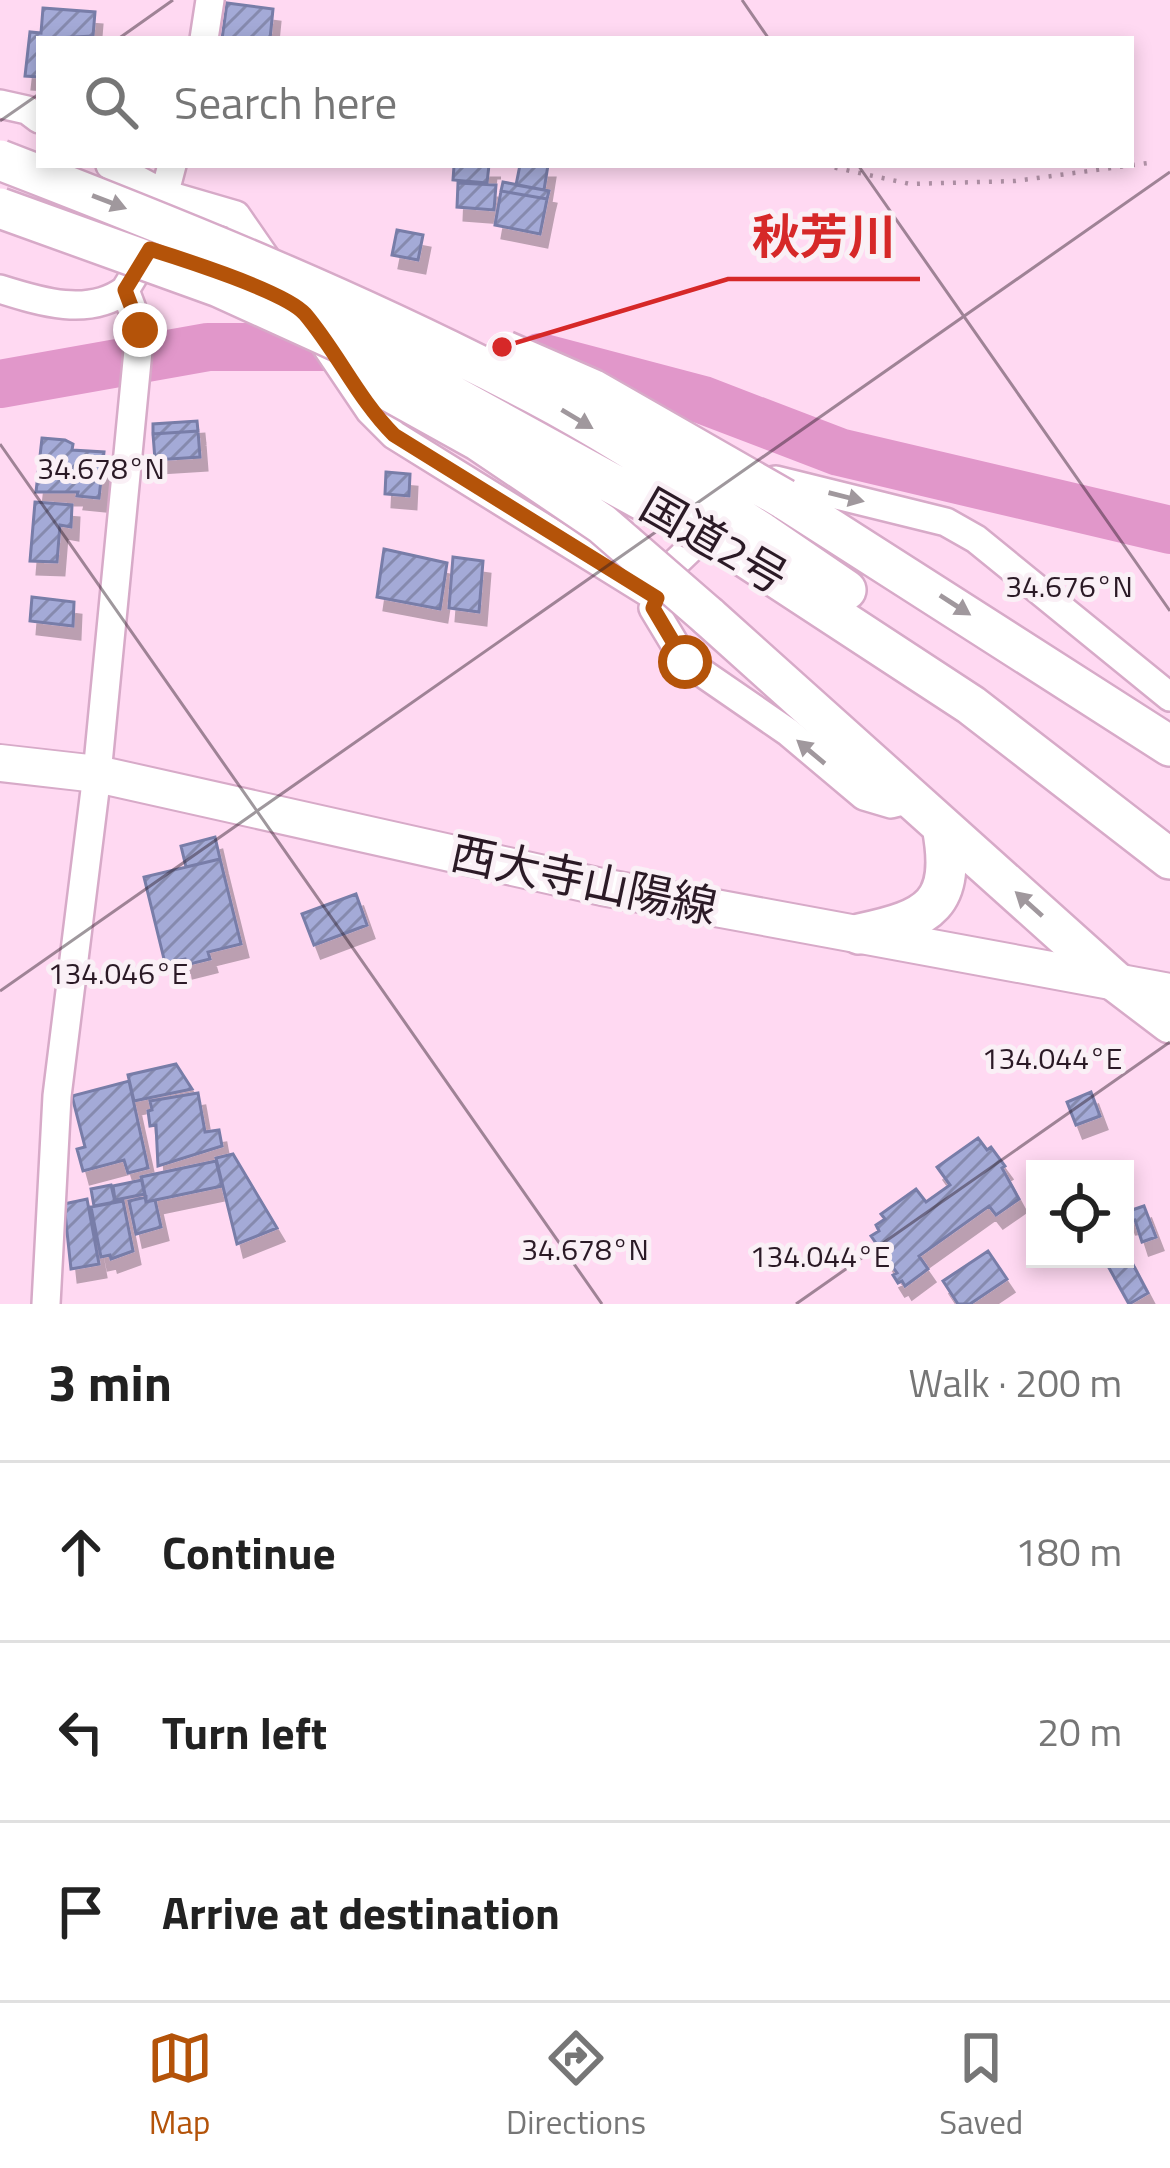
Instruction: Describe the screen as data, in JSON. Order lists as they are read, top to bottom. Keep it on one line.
{"streets":{"highway":["国道2号"],"main road":["西大寺山陽線"]},"crossings":[["国道2号","西大寺山陽線"]],"places":["秋芳川"],"page":{"search":"Search here","heading":["3 min","Walk · 200 m"],"list":[["Continue","180 m"],["Turn left","20 m"],"Arrive at destination"],"nav":["Map","Directions","Saved"]},"coordinates":["34.678°N","34.676°N","134.046°E","134.044°E"]}
